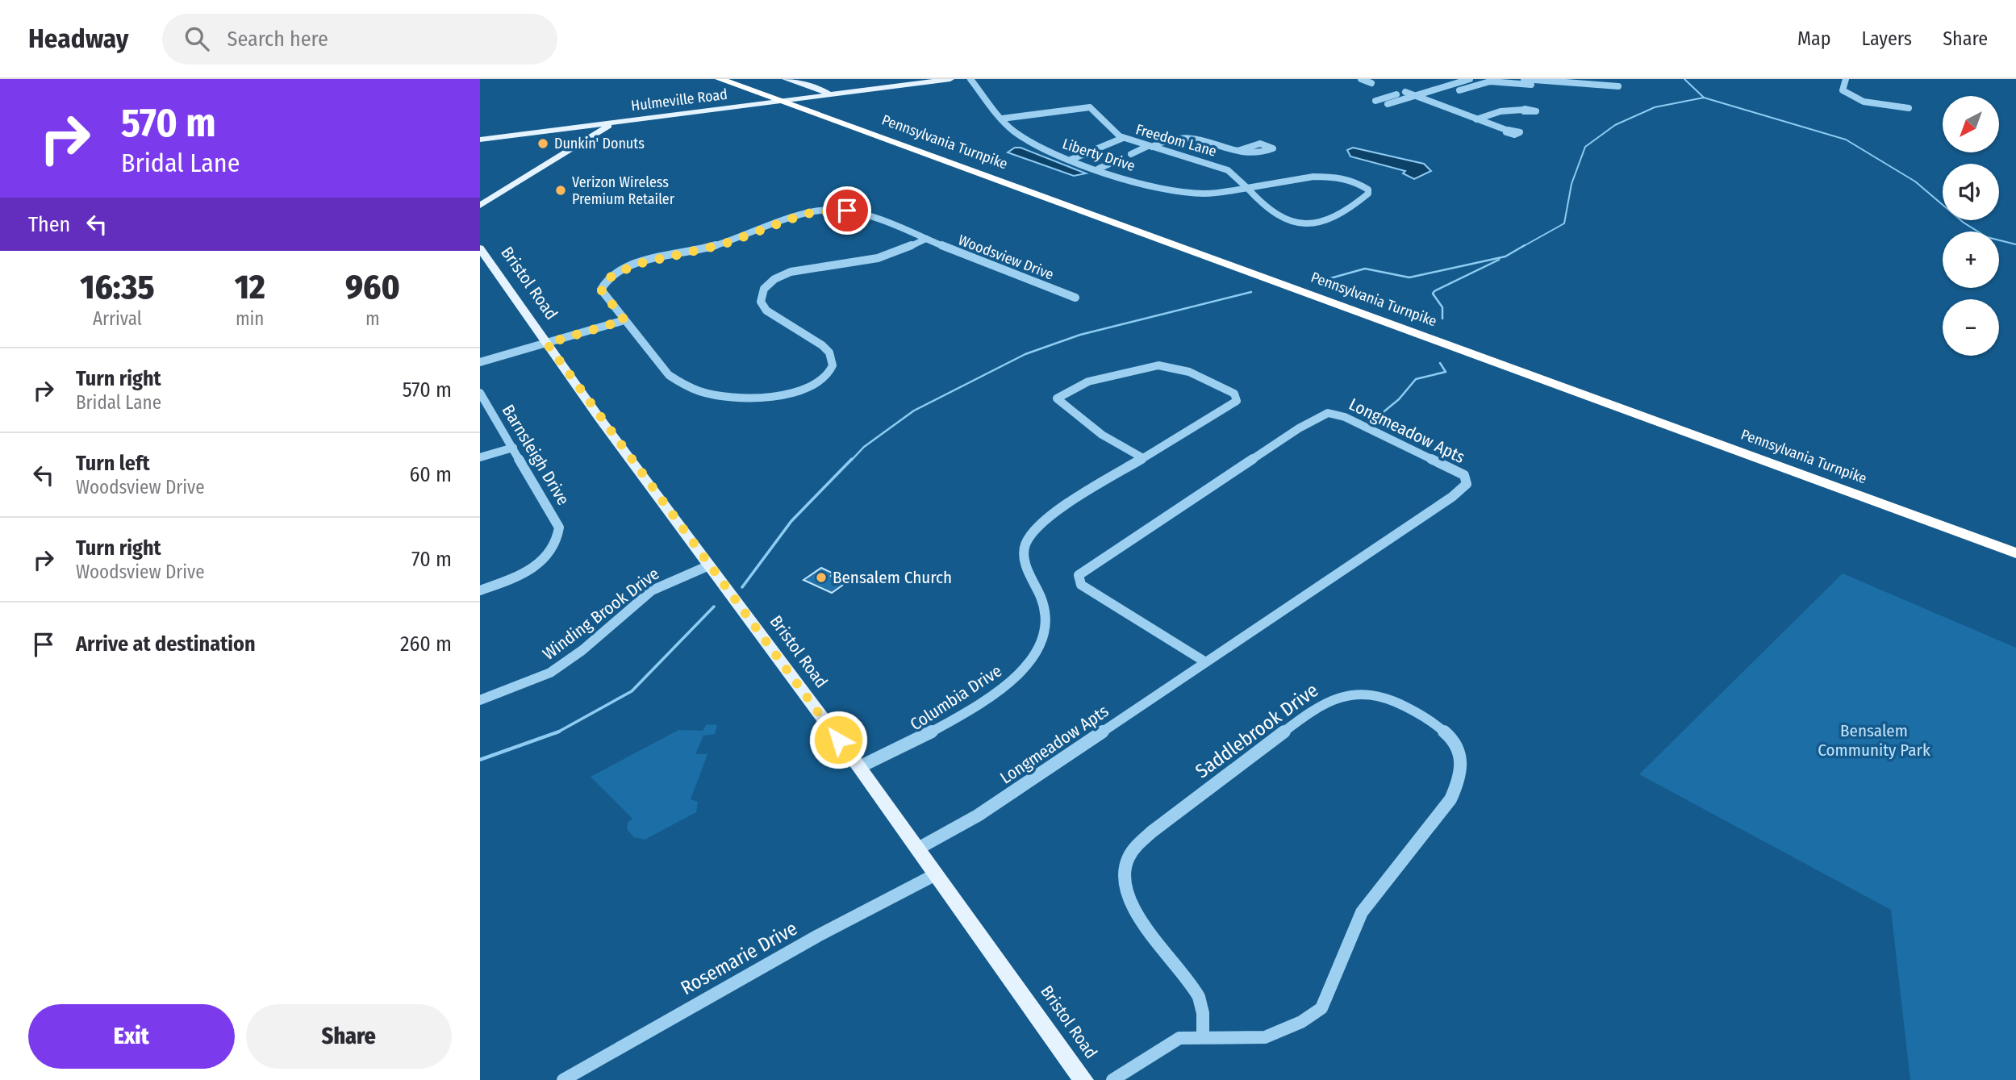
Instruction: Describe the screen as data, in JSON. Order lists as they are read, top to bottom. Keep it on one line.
{"streets":{"highway":["Pennsylvania Turnpike"],"main road":["Hulmeville Road","Bristol Road"],"street":["Freedom Lane","Liberty Drive","Woodsview Drive","Longmeadow Apts","Barnsleigh Drive","Winding Brook Drive","Columbia Drive","Saddlebrook Drive","Rosemarie Drive"]},"crossings":[["Freedom Lane","Liberty Drive"],["Bristol Road","Longmeadow Apts"],["Bristol Road","Winding Brook Drive"],["Bristol Road","Columbia Drive"],["Bristol Road","Rosemarie Drive"]],"parks":["Bensalem Community Park"],"places":["Dunkin' Donuts","Verizon Wireless Premium Retailer","Bensalem Church"],"north":"bottom left","page":{"header":"Headway","search":"Search here","nav":["Map","Layers","Share"],"turn":["570 m","Bridal Lane"],"map_buttons":["+","−"],"then":"Then","eta":["16:35","Arrival","12","min","960","m"],"list":[{"name":"Turn right","note":"Bridal Lane","value":"570 m"},{"name":"Turn left","note":"Woodsview Drive","value":"60 m"},{"name":"Turn right","note":"Woodsview Drive","value":"70 m"},{"name":"Arrive at destination","value":"260 m"}],"buttons":["Exit","Share"]}}
